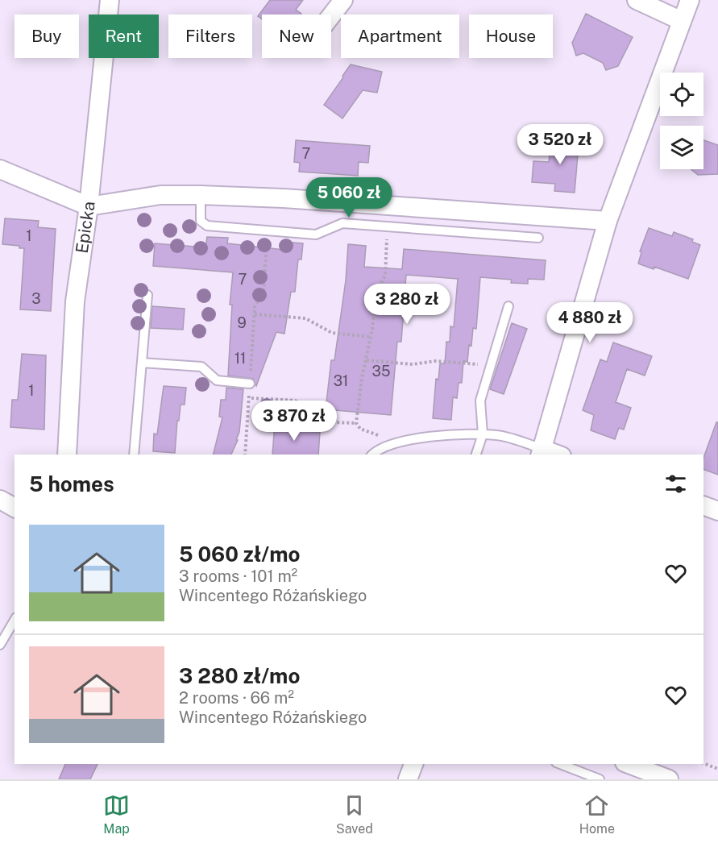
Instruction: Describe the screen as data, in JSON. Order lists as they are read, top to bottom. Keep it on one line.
{"streets":{"street":["Epicka"]},"house_numbers":["7","1","7","3","9","11","35","31","1"],"page":{"chip":["Buy","Rent","Filters","New","Apartment","House"],"price":["3 520 zł","5 060 zł","3 280 zł","4 880 zł","3 870 zł"],"heading":"5 homes","list":[{"name":"5 060 zł/mo","note":"3 rooms · 101 m² · Wincentego Różańskiego"},{"name":"3 280 zł/mo","note":"2 rooms · 66 m² · Wincentego Różańskiego"}],"tabs":["Map","Saved","Home"]}}
